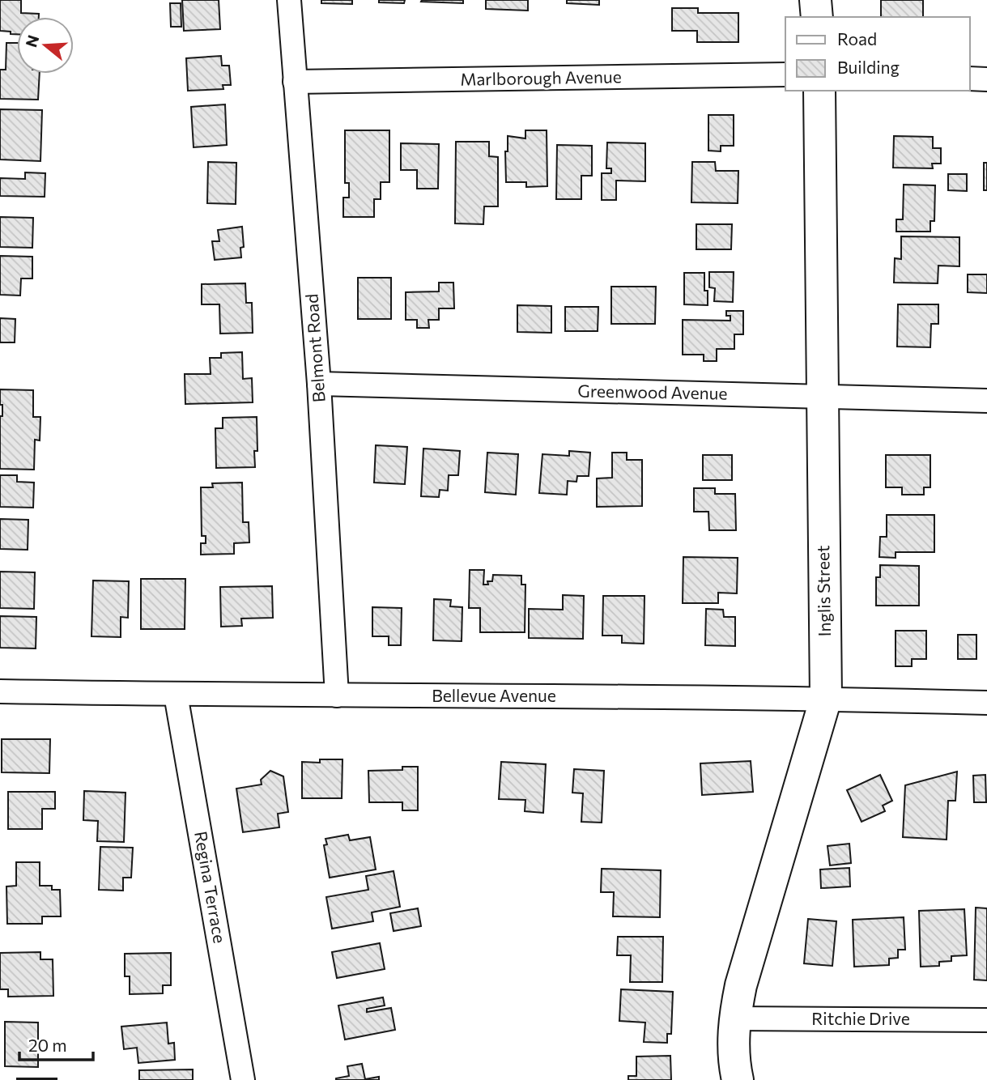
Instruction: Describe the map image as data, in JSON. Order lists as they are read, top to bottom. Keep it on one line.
{"streets":{"street":["Marlborough Avenue","Belmont Road","Greenwood Avenue","Inglis Street","Bellevue Avenue","Regina Terrace","Ritchie Drive"]},"crossings":[["Marlborough Avenue","Belmont Road"],["Belmont Road","Greenwood Avenue"],["Belmont Road","Bellevue Avenue"],["Greenwood Avenue","Inglis Street"],["Inglis Street","Bellevue Avenue"],["Inglis Street","Ritchie Drive"],["Bellevue Avenue","Regina Terrace"]],"legend":["Road","Building"],"scale_bar":"20 m","north":"left"}
